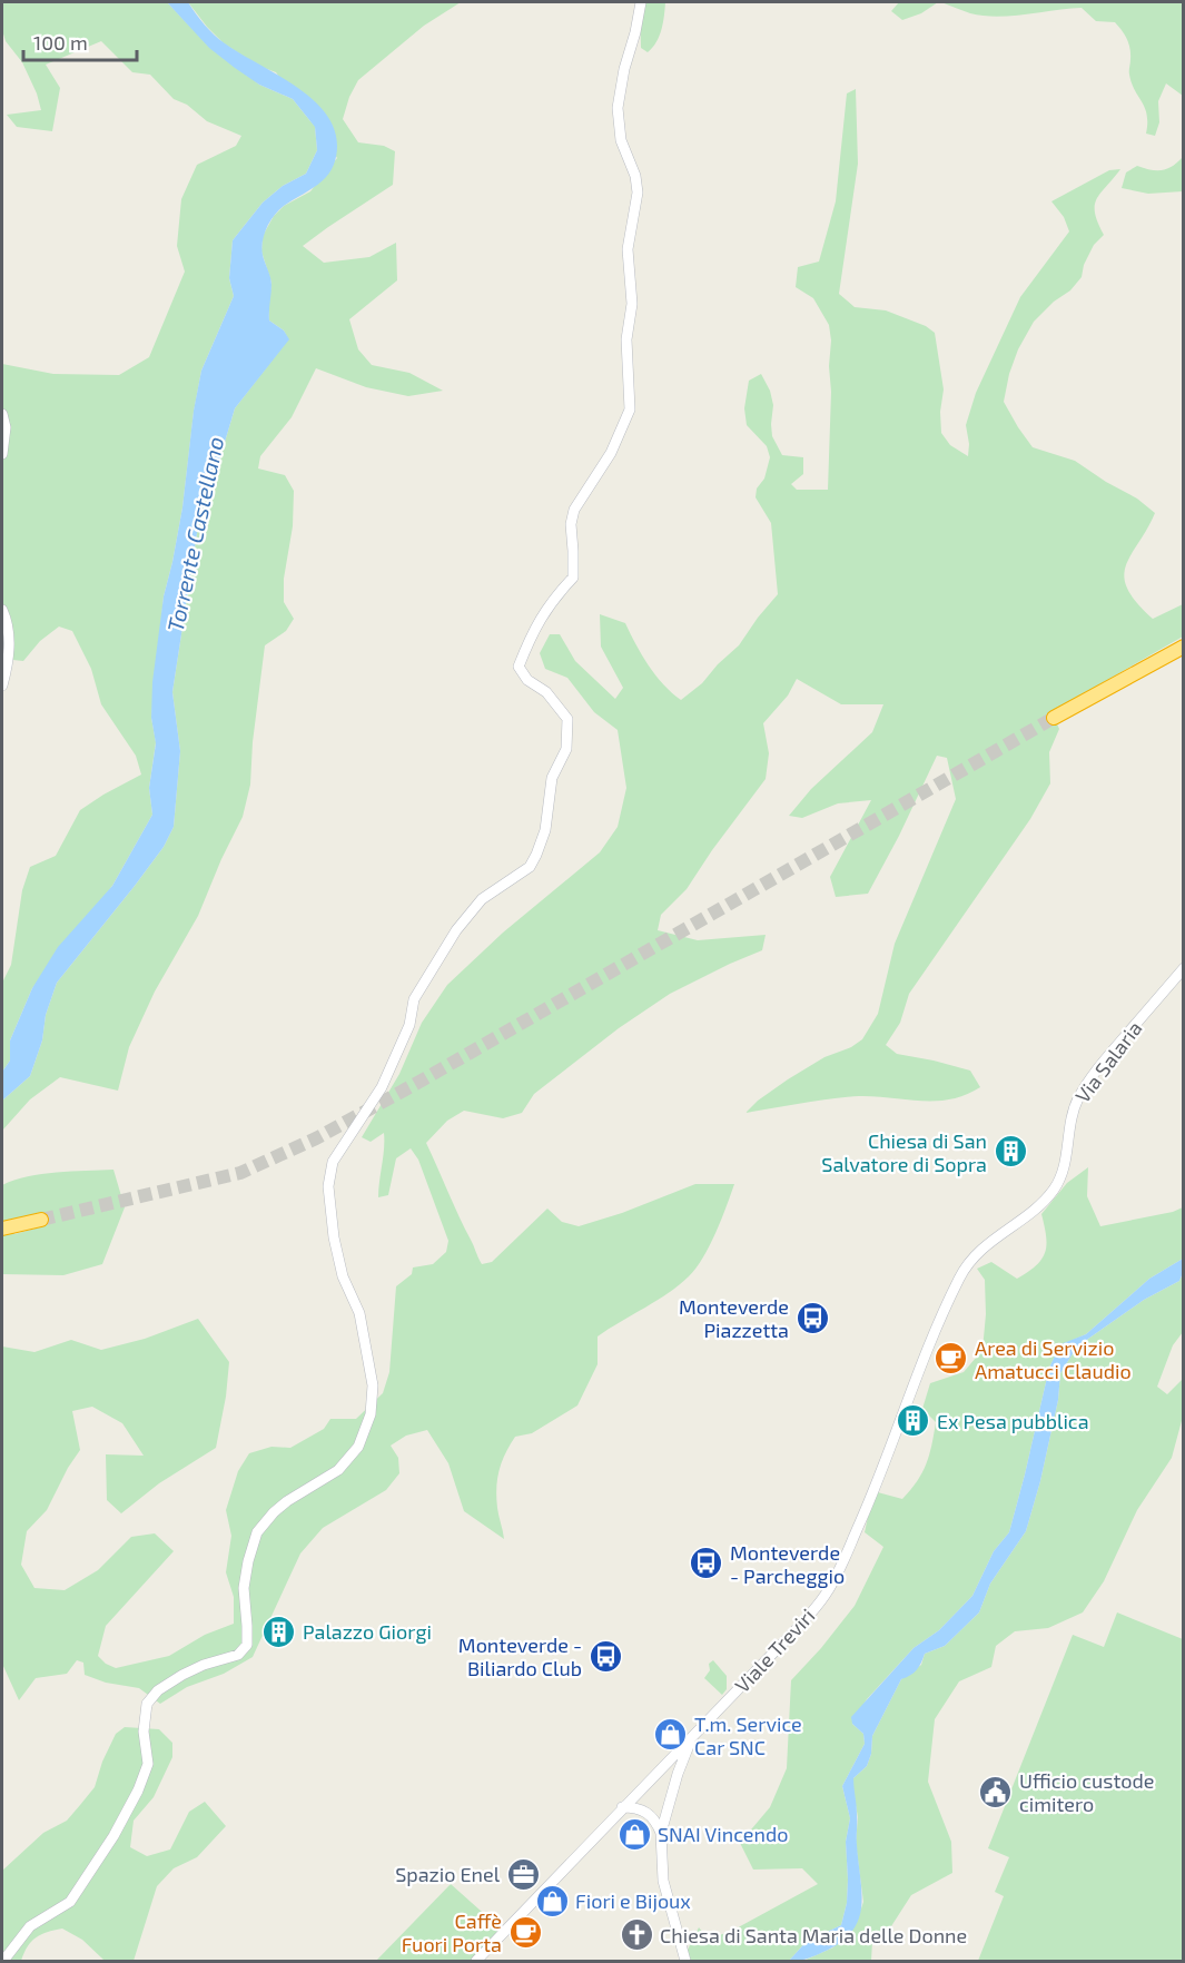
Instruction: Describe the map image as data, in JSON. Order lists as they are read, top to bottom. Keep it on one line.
{"streets":{"street":["Via Salaria","Viale Treviri"]},"crossings":[["Via Salaria","Viale Treviri"]],"water":["Torrente Castellano"],"places":{"building":["Chiesa di San Salvatore di Sopra","Ex Pesa pubblica","Palazzo Giorgi"],"bus stop":["Monteverde Piazzetta","Monteverde - Parcheggio","Monteverde - Biliardo Club"],"cafe":["Area di Servizio Amatucci Claudio","Caffè Fuori Porta"],"shop":["T.m. Service Car SNC","SNAI Vincendo","Fiori e Bijoux"],"public building":["Ufficio custode cimitero"],"office":["Spazio Enel"],"church":["Chiesa di Santa Maria delle Donne"]},"scale_bar":"100 m"}
